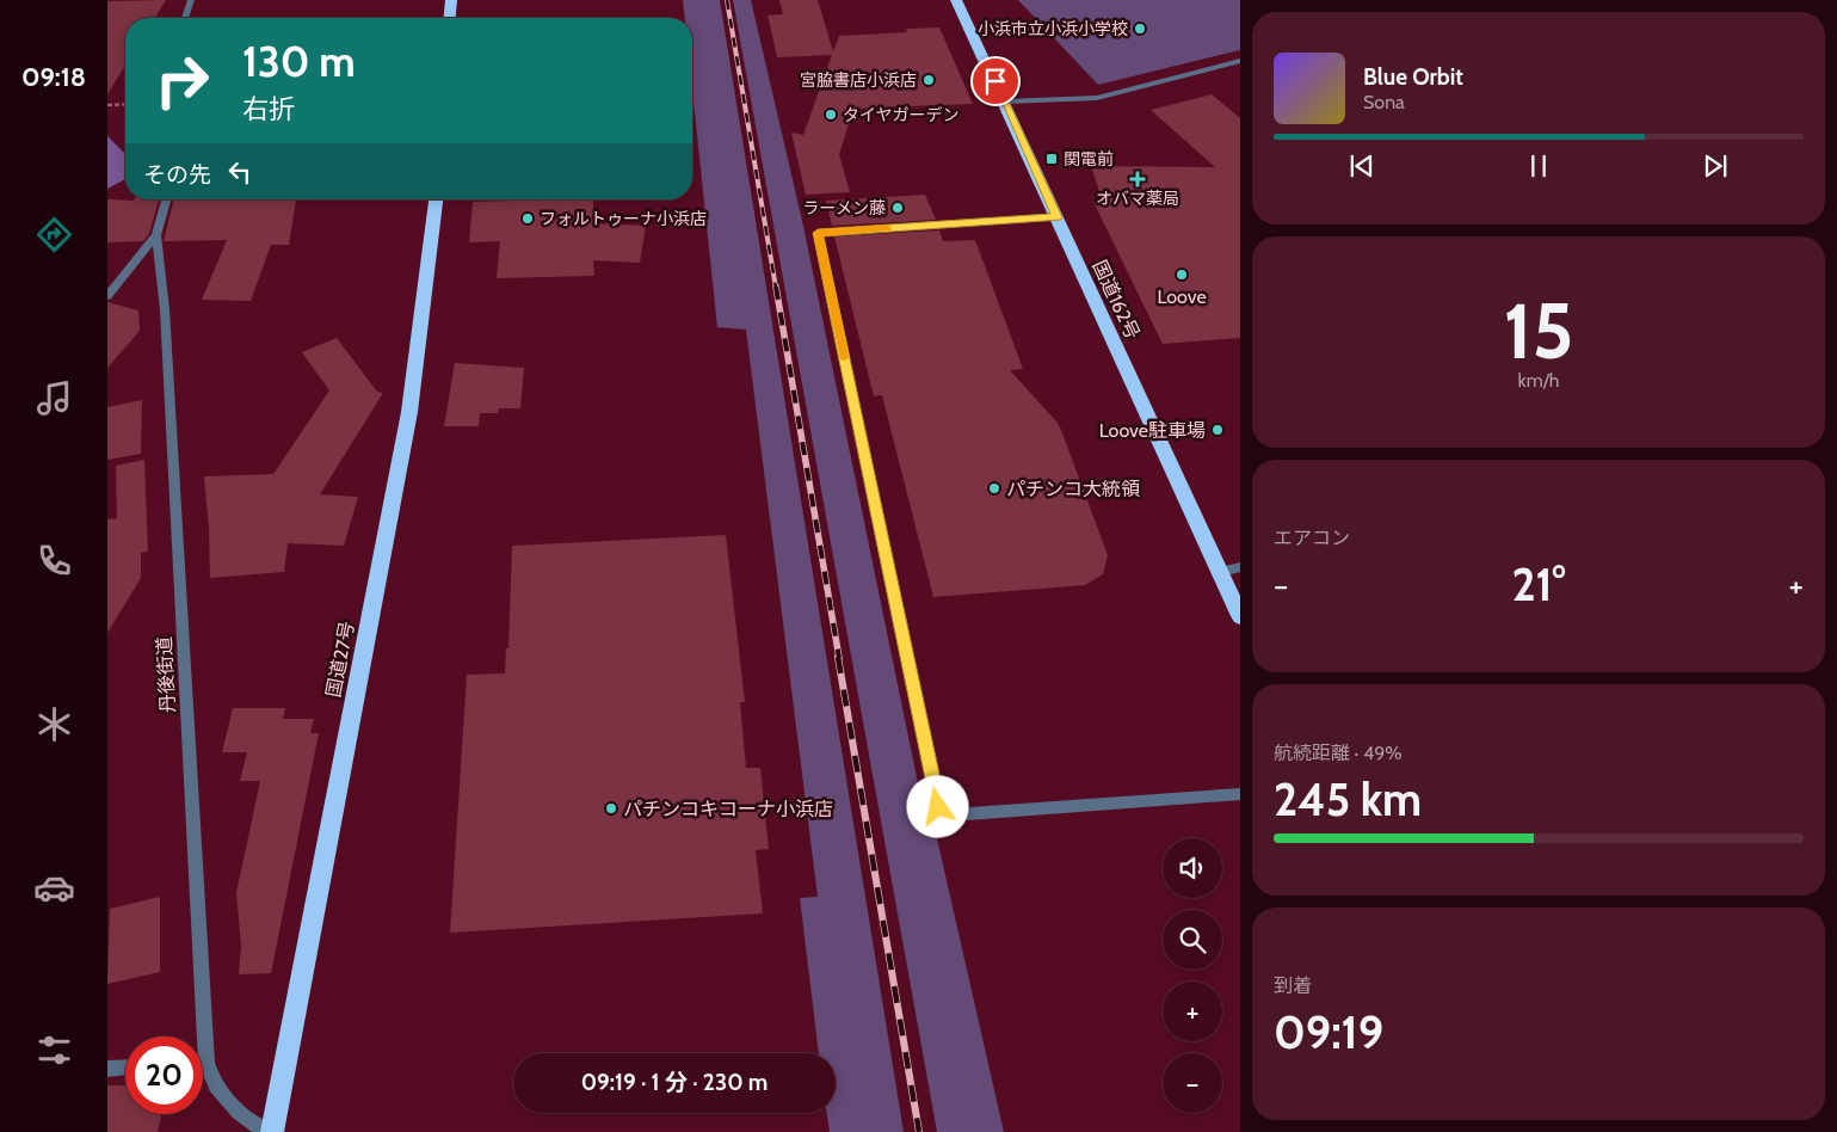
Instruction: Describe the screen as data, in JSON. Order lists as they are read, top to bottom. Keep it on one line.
{"streets":{"highway":["国道162号","国道27号"],"street":["丹後街道"]},"places":{"other":["小浜市立小浜小学校","宮脇書店小浜店","タイヤガーデン","ラーメン藤","フォルトゥーナ小浜店","Loove","Loove駐車場","パチンコ大統領","パチンコキコーナ小浜店"],"transit":["関電前"],"health":["オバマ薬局"]},"page":{"tabs":"09:18","turn":["130 m","右折"],"song":["Blue Orbit","Sona"],"then":"その先","tile":[["15","km/h"],"エアコン",["航続距離 · 49%","245 km"],["到着","09:19"]],"heat":["−","21°","+"],"map_buttons":["+","−"],"limit":"20","trip":"09:19 · 1 分 · 230 m"}}
